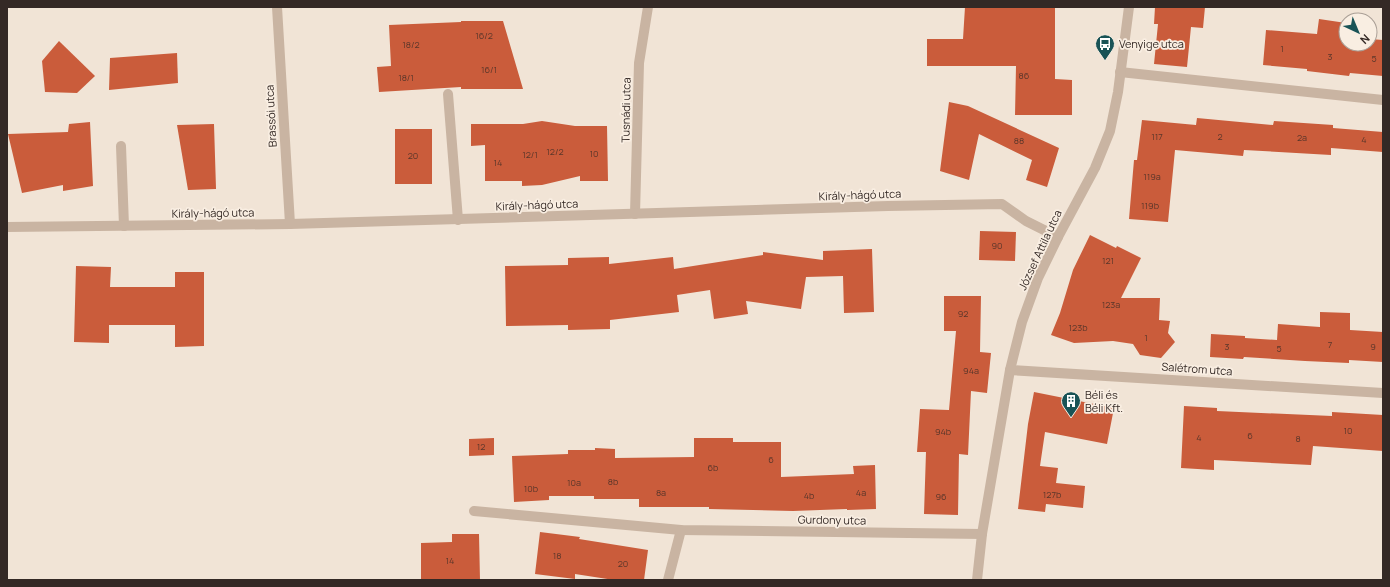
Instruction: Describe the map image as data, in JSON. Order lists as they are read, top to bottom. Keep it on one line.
{"streets":{"street":["Tusnádi utca","Brassói utca","Király-hágó utca","József Attila utca","Salétrom utca","Gurdony utca"]},"crossings":[["Tusnádi utca","Király-hágó utca"],["Brassói utca","Király-hágó utca"],["Király-hágó utca","József Attila utca"],["József Attila utca","Salétrom utca"],["József Attila utca","Gurdony utca"]],"places":{"bus stop":["Venyige utca"],"building":["Béli és Béli Kft."]},"house_numbers":["16/2","18/2","1","3","5","16/1","86","18/1","117","2","2a","4","88","12/2","10","12/1","20","14","119a","119b","90","121","123a","92","123b","1","7","3","9","5","94a","10","94b","6","4","8","12","6","6b","8b","10a","10b","8a","4a","127b","4b","96","18","14","20"],"north":"bottom right"}
